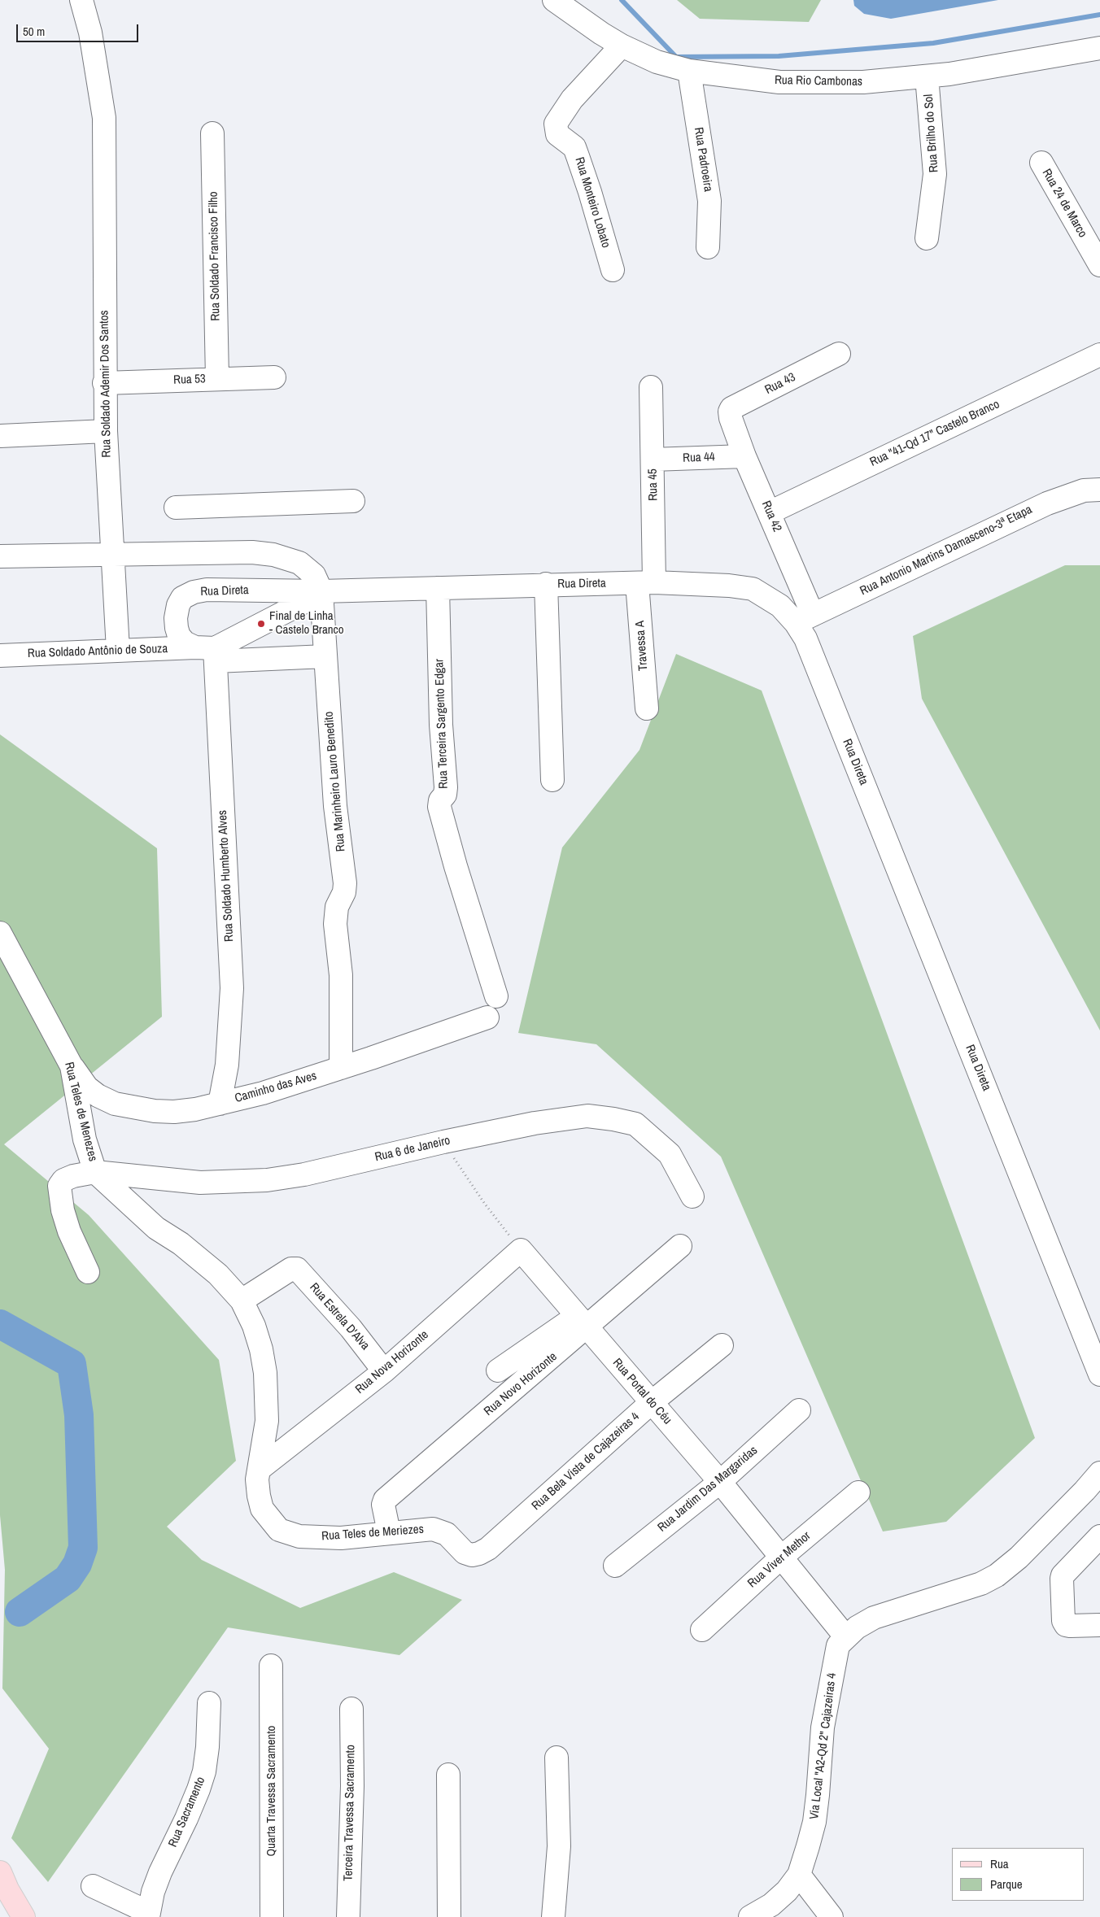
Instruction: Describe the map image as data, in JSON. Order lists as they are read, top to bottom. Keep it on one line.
{"streets":{"street":["Rua Rio Cambonas","Rua Brilho do Sol","Rua Padroeira","Rua Monteiro Lobato","Rua 24 de Marco","Rua Soldado Francisco Filho","Rua 53","Rua Soldado Ademir Dos Santos","Rua 43","Rua \"41-Qd 17\" Castelo Branco","Rua 44","Rua 45","Rua 42","Rua Antonio Martins Damasceno-3ª Etapa","Rua Direta","Travessa A","Rua Soldado Antônio de Souza","Rua Terceira Sargento Edgar","Rua Marinheiro Lauro Benedito","Rua Soldado Humberto Alves","Caminho das Aves","Rua Teles de Menezes","Rua 6 de Janeiro","Rua Estrela D'Alva","Rua Nova Horizonte","Rua Novo Horizonte","Rua Portal do Céu","Rua Bela Vista de Cajazeiras 4","Rua Jardim Das Margaridas","Rua Teles de Meriezes","Rua Viver Methor","Via Local \"A2-Qd 2\" Cajazeiras 4","Quarta Travessa Sacramento","Rua Sacramento","Terceira Travessa Sacramento"]},"crossings":[["Rua Rio Cambonas","Rua Brilho do Sol"],["Rua Rio Cambonas","Rua Padroeira"],["Rua Rio Cambonas","Rua Monteiro Lobato"],["Rua Soldado Francisco Filho","Rua 53"],["Rua 53","Rua Soldado Ademir Dos Santos"],["Rua Soldado Ademir Dos Santos","Rua Soldado Antônio de Souza"],["Rua 43","Rua 42"],["Rua \"41-Qd 17\" Castelo Branco","Rua 42"],["Rua 44","Rua 45"],["Rua 44","Rua 42"],["Rua 45","Rua Direta"],["Rua 45","Travessa A"],["Rua 42","Rua Antonio Martins Damasceno-3ª Etapa"],["Rua 42","Rua Direta"],["Rua Antonio Martins Damasceno-3ª Etapa","Rua Direta"],["Rua Direta","Travessa A"],["Rua Direta","Rua Soldado Antônio de Souza"],["Rua Direta","Rua Terceira Sargento Edgar"],["Rua Direta","Rua Marinheiro Lauro Benedito"],["Rua Direta","Rua Soldado Humberto Alves"],["Rua Soldado Antônio de Souza","Rua Marinheiro Lauro Benedito"],["Rua Soldado Antônio de Souza","Rua Soldado Humberto Alves"],["Rua Marinheiro Lauro Benedito","Caminho das Aves"],["Rua Soldado Humberto Alves","Caminho das Aves"],["Caminho das Aves","Rua Teles de Menezes"],["Rua Teles de Menezes","Rua 6 de Janeiro"],["Rua Teles de Menezes","Rua Teles de Meriezes"],["Rua Estrela D'Alva","Rua Nova Horizonte"],["Rua Estrela D'Alva","Rua Teles de Meriezes"],["Rua Nova Horizonte","Rua Portal do Céu"],["Rua Nova Horizonte","Rua Teles de Meriezes"],["Rua Novo Horizonte","Rua Portal do Céu"],["Rua Novo Horizonte","Rua Teles de Meriezes"],["Rua Portal do Céu","Rua Bela Vista de Cajazeiras 4"],["Rua Portal do Céu","Rua Jardim Das Margaridas"],["Rua Portal do Céu","Rua Viver Methor"],["Rua Portal do Céu","Via Local \"A2-Qd 2\" Cajazeiras 4"],["Rua Bela Vista de Cajazeiras 4","Rua Teles de Meriezes"]],"places":["Final de Linha - Castelo Branco"],"legend":["Rua","Parque"],"scale_bar":"50 m"}
